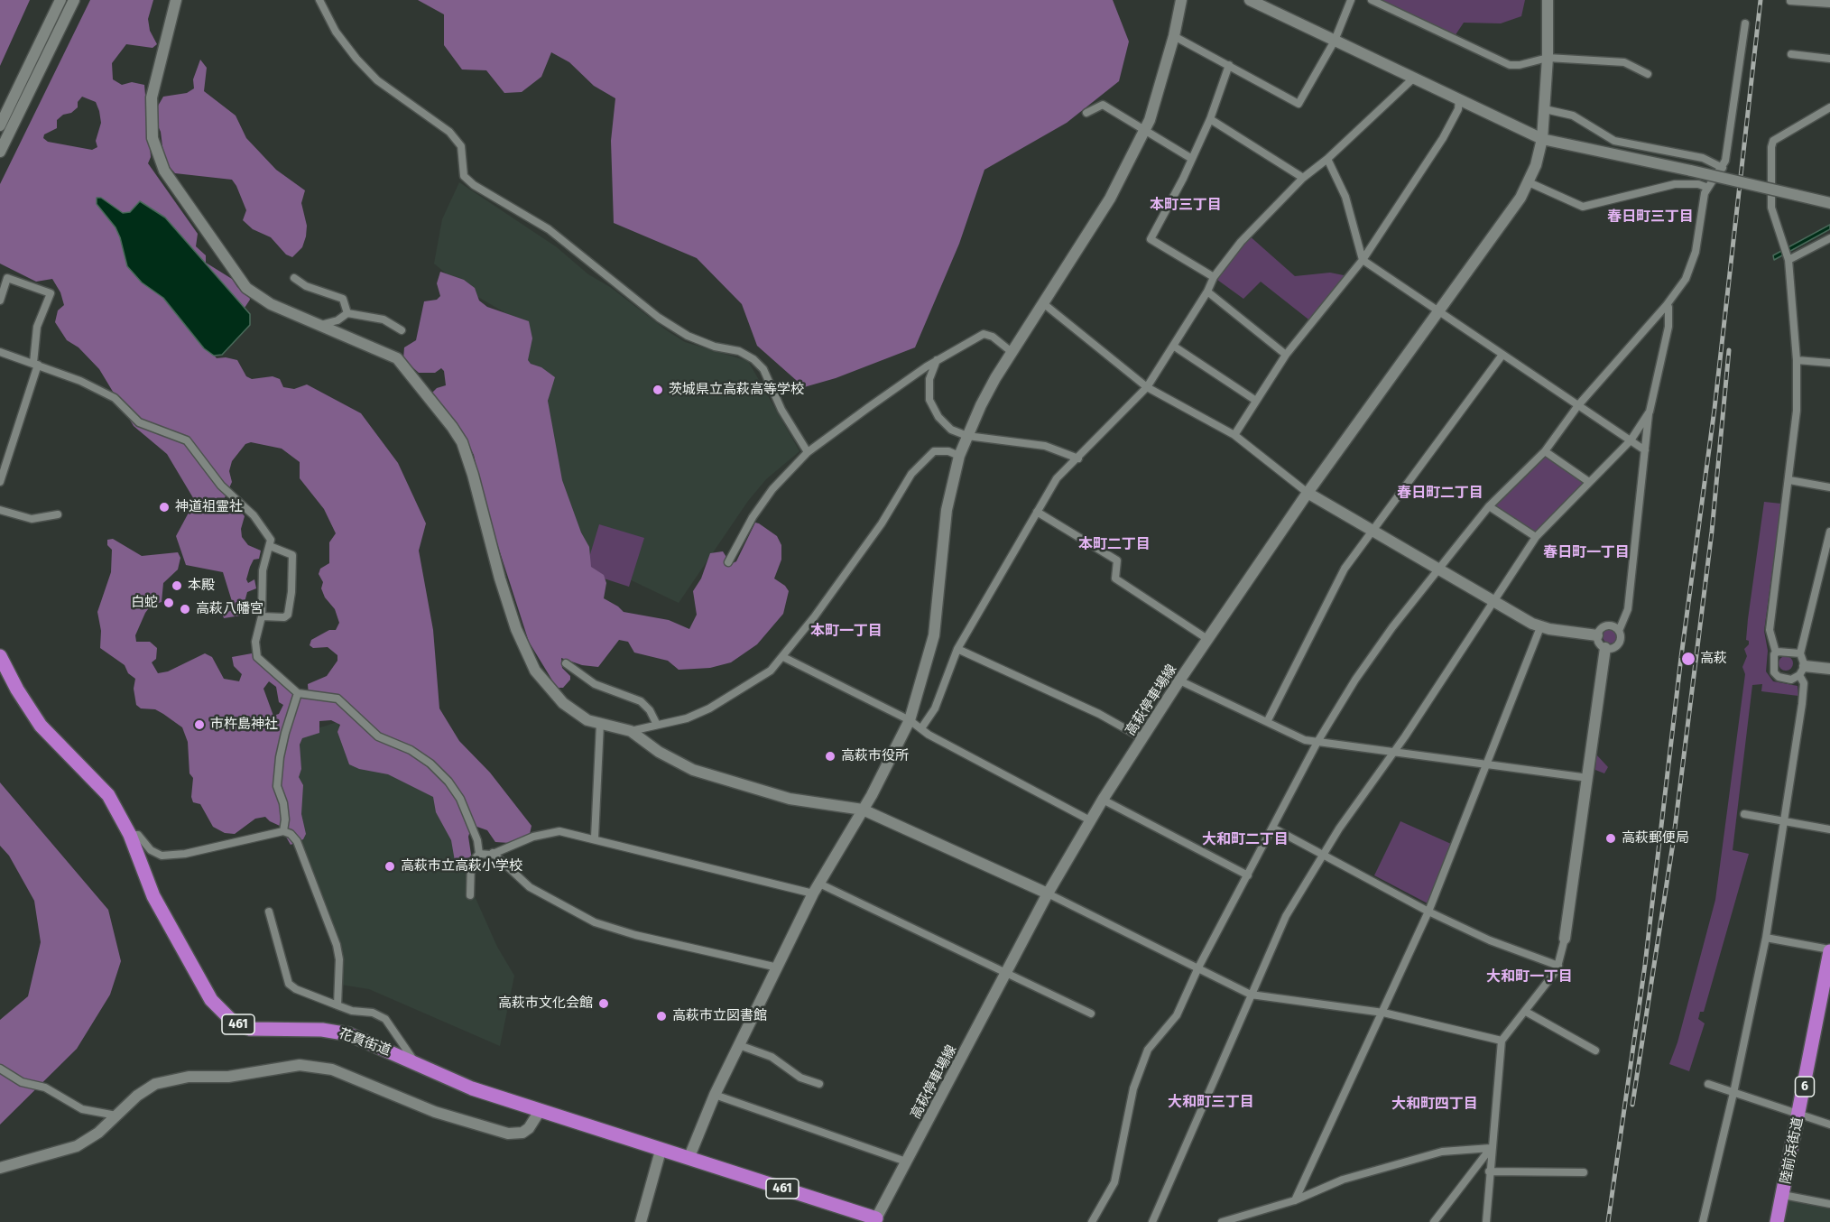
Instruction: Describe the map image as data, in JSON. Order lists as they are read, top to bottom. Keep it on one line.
{"streets":{"highway":["461","花貫街道","6","陸前浜街道"],"street":["高萩停車場線"]},"crossings":[["高萩停車場線","花貫街道"]],"districts":["本町三丁目","春日町三丁目","春日町二丁目","本町二丁目","春日町一丁目","本町一丁目","大和町二丁目","大和町一丁目","大和町三丁目","大和町四丁目"],"places":["茨城県立高萩高等学校","神道祖霊社","本殿","白蛇","高萩八幡宮","高萩","市杵島神社","高萩市役所","高萩郵便局","高萩市立高萩小学校","高萩市文化会館","高萩市立図書館"]}
